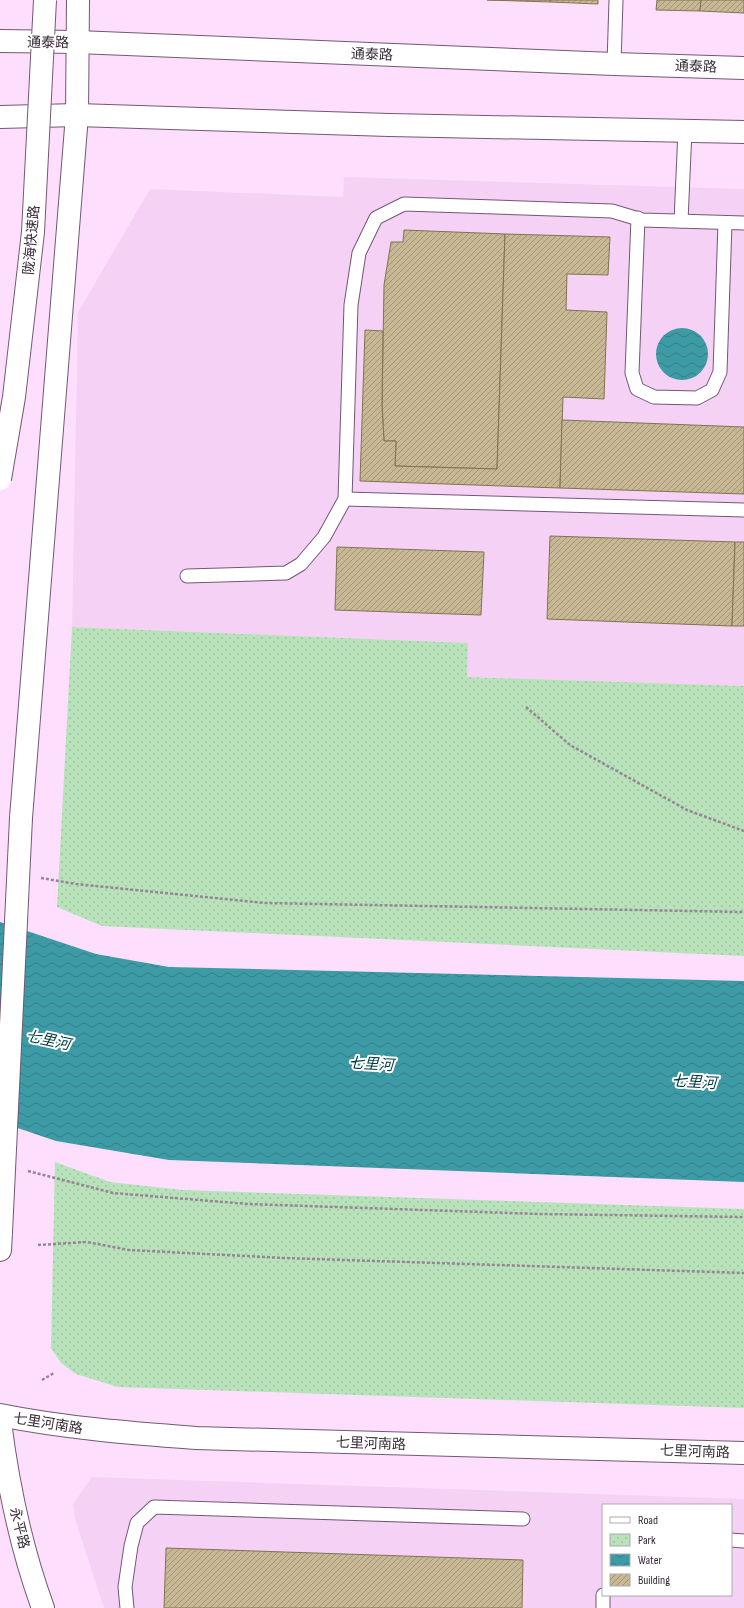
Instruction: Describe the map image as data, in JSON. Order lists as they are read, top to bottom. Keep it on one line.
{"streets":{"main road":["通泰路","陇海快速路","七里河南路","永平路"]},"water":["七里河"],"legend":["Road","Park","Water","Building"]}
